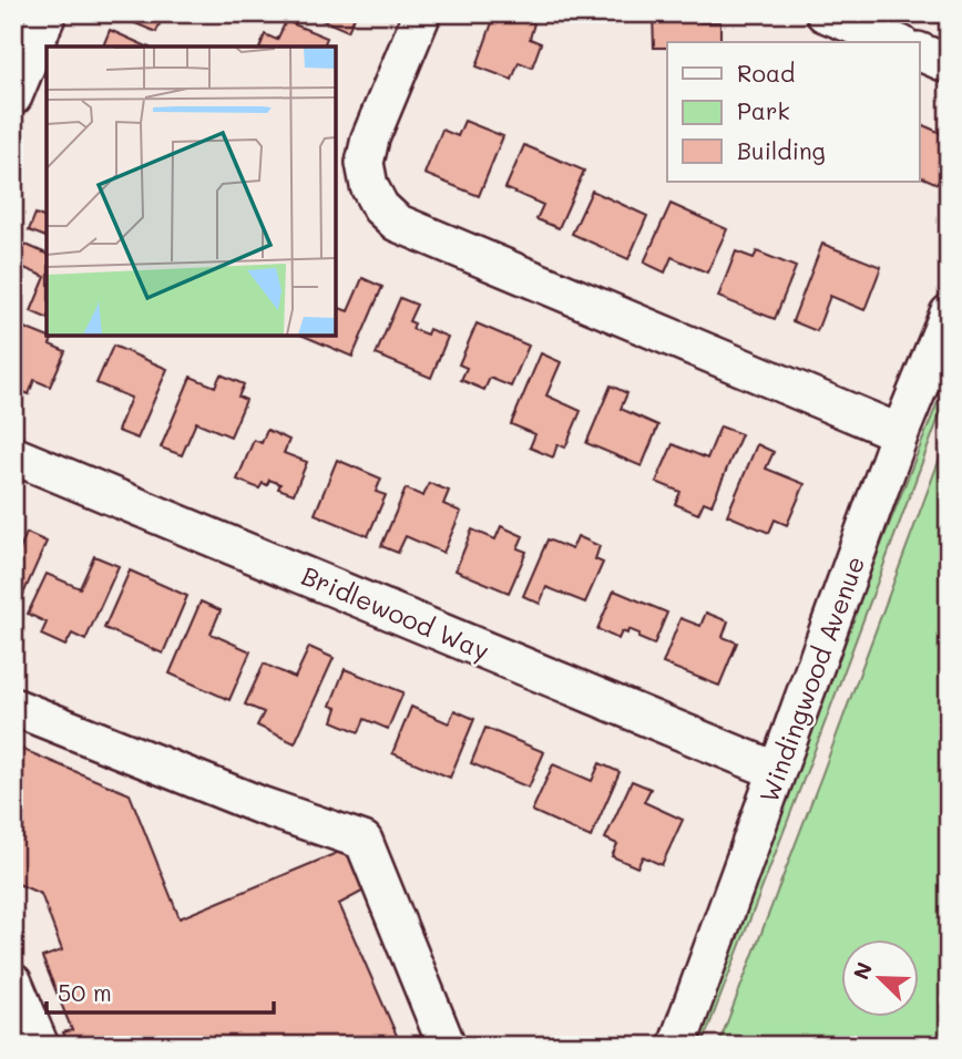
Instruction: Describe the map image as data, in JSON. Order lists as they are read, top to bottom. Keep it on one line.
{"streets":{"street":["Bridlewood Way","Windingwood Avenue"]},"crossings":[["Bridlewood Way","Windingwood Avenue"]],"legend":["Road","Park","Building"],"scale_bar":"50 m","north":"top left"}
